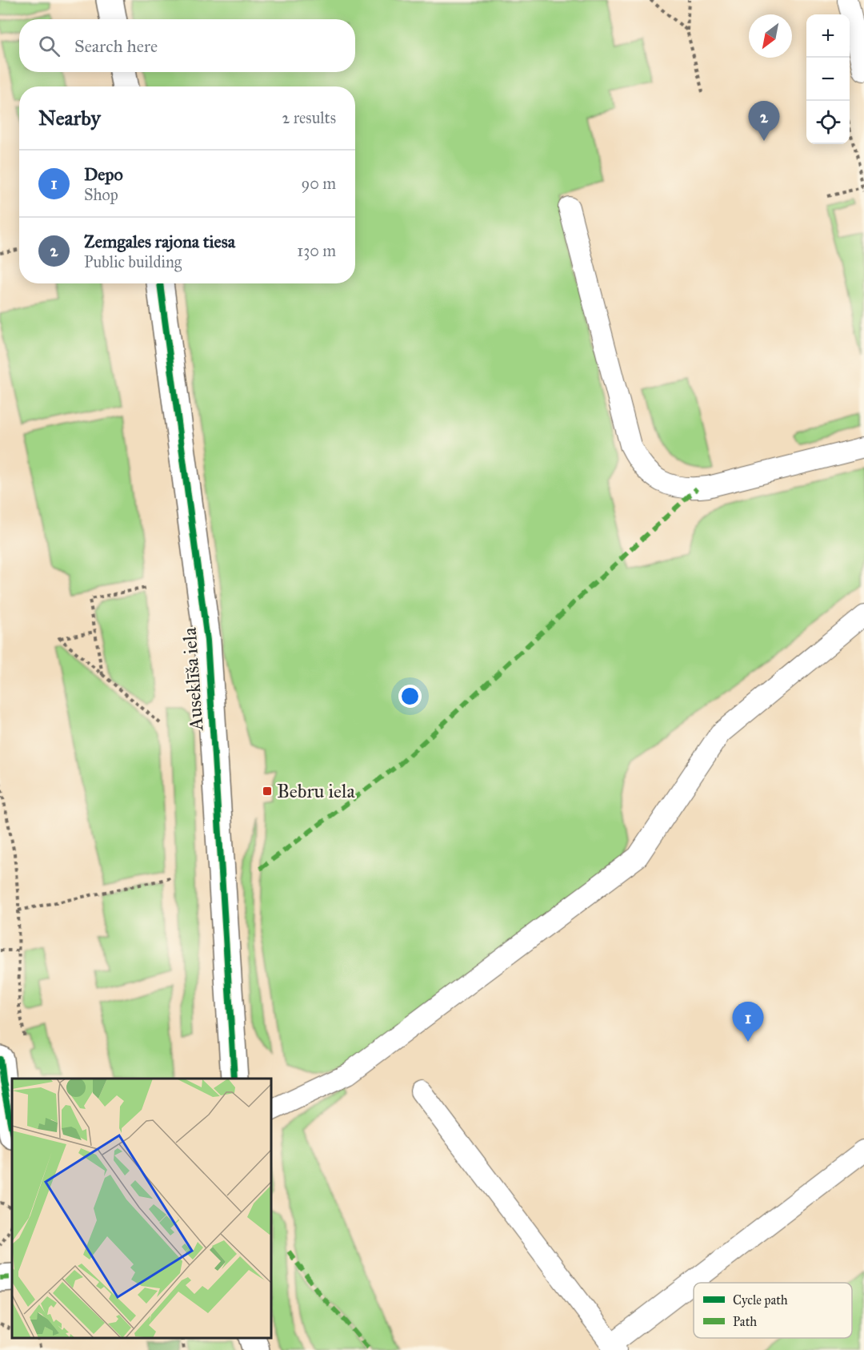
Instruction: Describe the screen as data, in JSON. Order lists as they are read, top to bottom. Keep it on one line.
{"streets":{"street":["Auseklīša iela"]},"places":{"transit":["Bebru iela"]},"legend":["Cycle path","Path"],"north":"bottom left","page":{"map_buttons":["+","−"],"search":"Search here","heading":["Nearby","2 results"],"pins":["2","1"],"list":[{"mark":"1","name":"Depo","note":"Shop","value":"90 m"},{"mark":"2","name":"Zemgales rajona tiesa","note":"Public building","value":"130 m"}]}}
